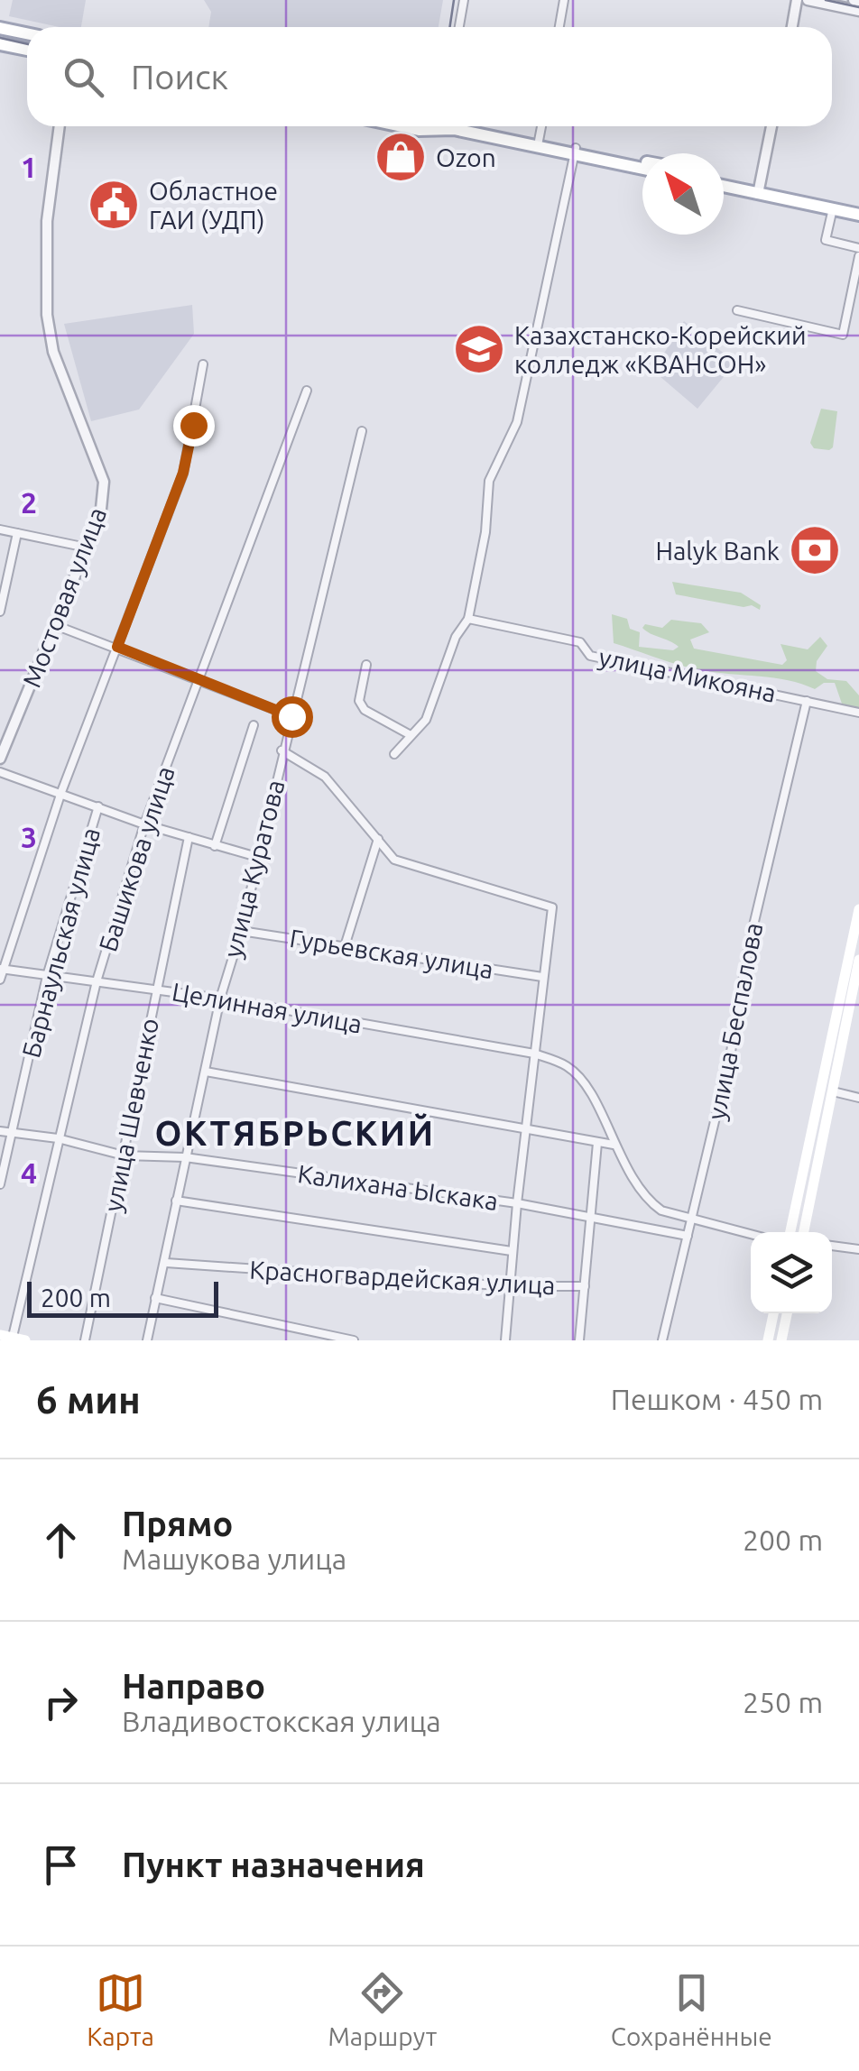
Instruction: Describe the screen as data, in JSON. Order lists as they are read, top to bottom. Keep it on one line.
{"streets":{"street":["Мостовая улица","улица Микояна","Башикова улица","улица Куратова","Барнаульская улица","Гурьевская улица","Целинная улица","улица Беспалова","улица Шевченко","Калихана Ыскака","Красногвардейская улица"]},"crossings":[["улица Микояна","улица Беспалова"],["Башикова улица","Целинная улица"],["Башикова улица","Калихана Ыскака"],["улица Куратова","Гурьевская улица"],["улица Куратова","Целинная улица"],["улица Куратова","Калихана Ыскака"],["улица Куратова","Красногвардейская улица"],["Барнаульская улица","Целинная улица"],["Барнаульская улица","Калихана Ыскака"],["Целинная улица","улица Беспалова"],["Целинная улица","улица Шевченко"],["улица Беспалова","Калихана Ыскака"],["улица Шевченко","Калихана Ыскака"]],"districts":["ОКТЯБРЬСКИЙ"],"places":{"shop":["Ozon"],"public building":["Областное ГАИ (УДП)"],"school or university":["Казахстанско-Корейский колледж «КВАНСОН»"],"bank":["Halyk Bank"]},"scale_bar":"200 m","north":"top left","page":{"search":"Поиск","scale":"200 m","heading":["6 мин","Пешком · 450 m"],"list":[["Прямо","Машукова улица","200 m"],["Направо","Владивостокская улица","250 m"],"Пункт назначения"],"nav":["Карта","Маршрут","Сохранённые"]},"grid":{"rows":["1","2","3","4"]}}
